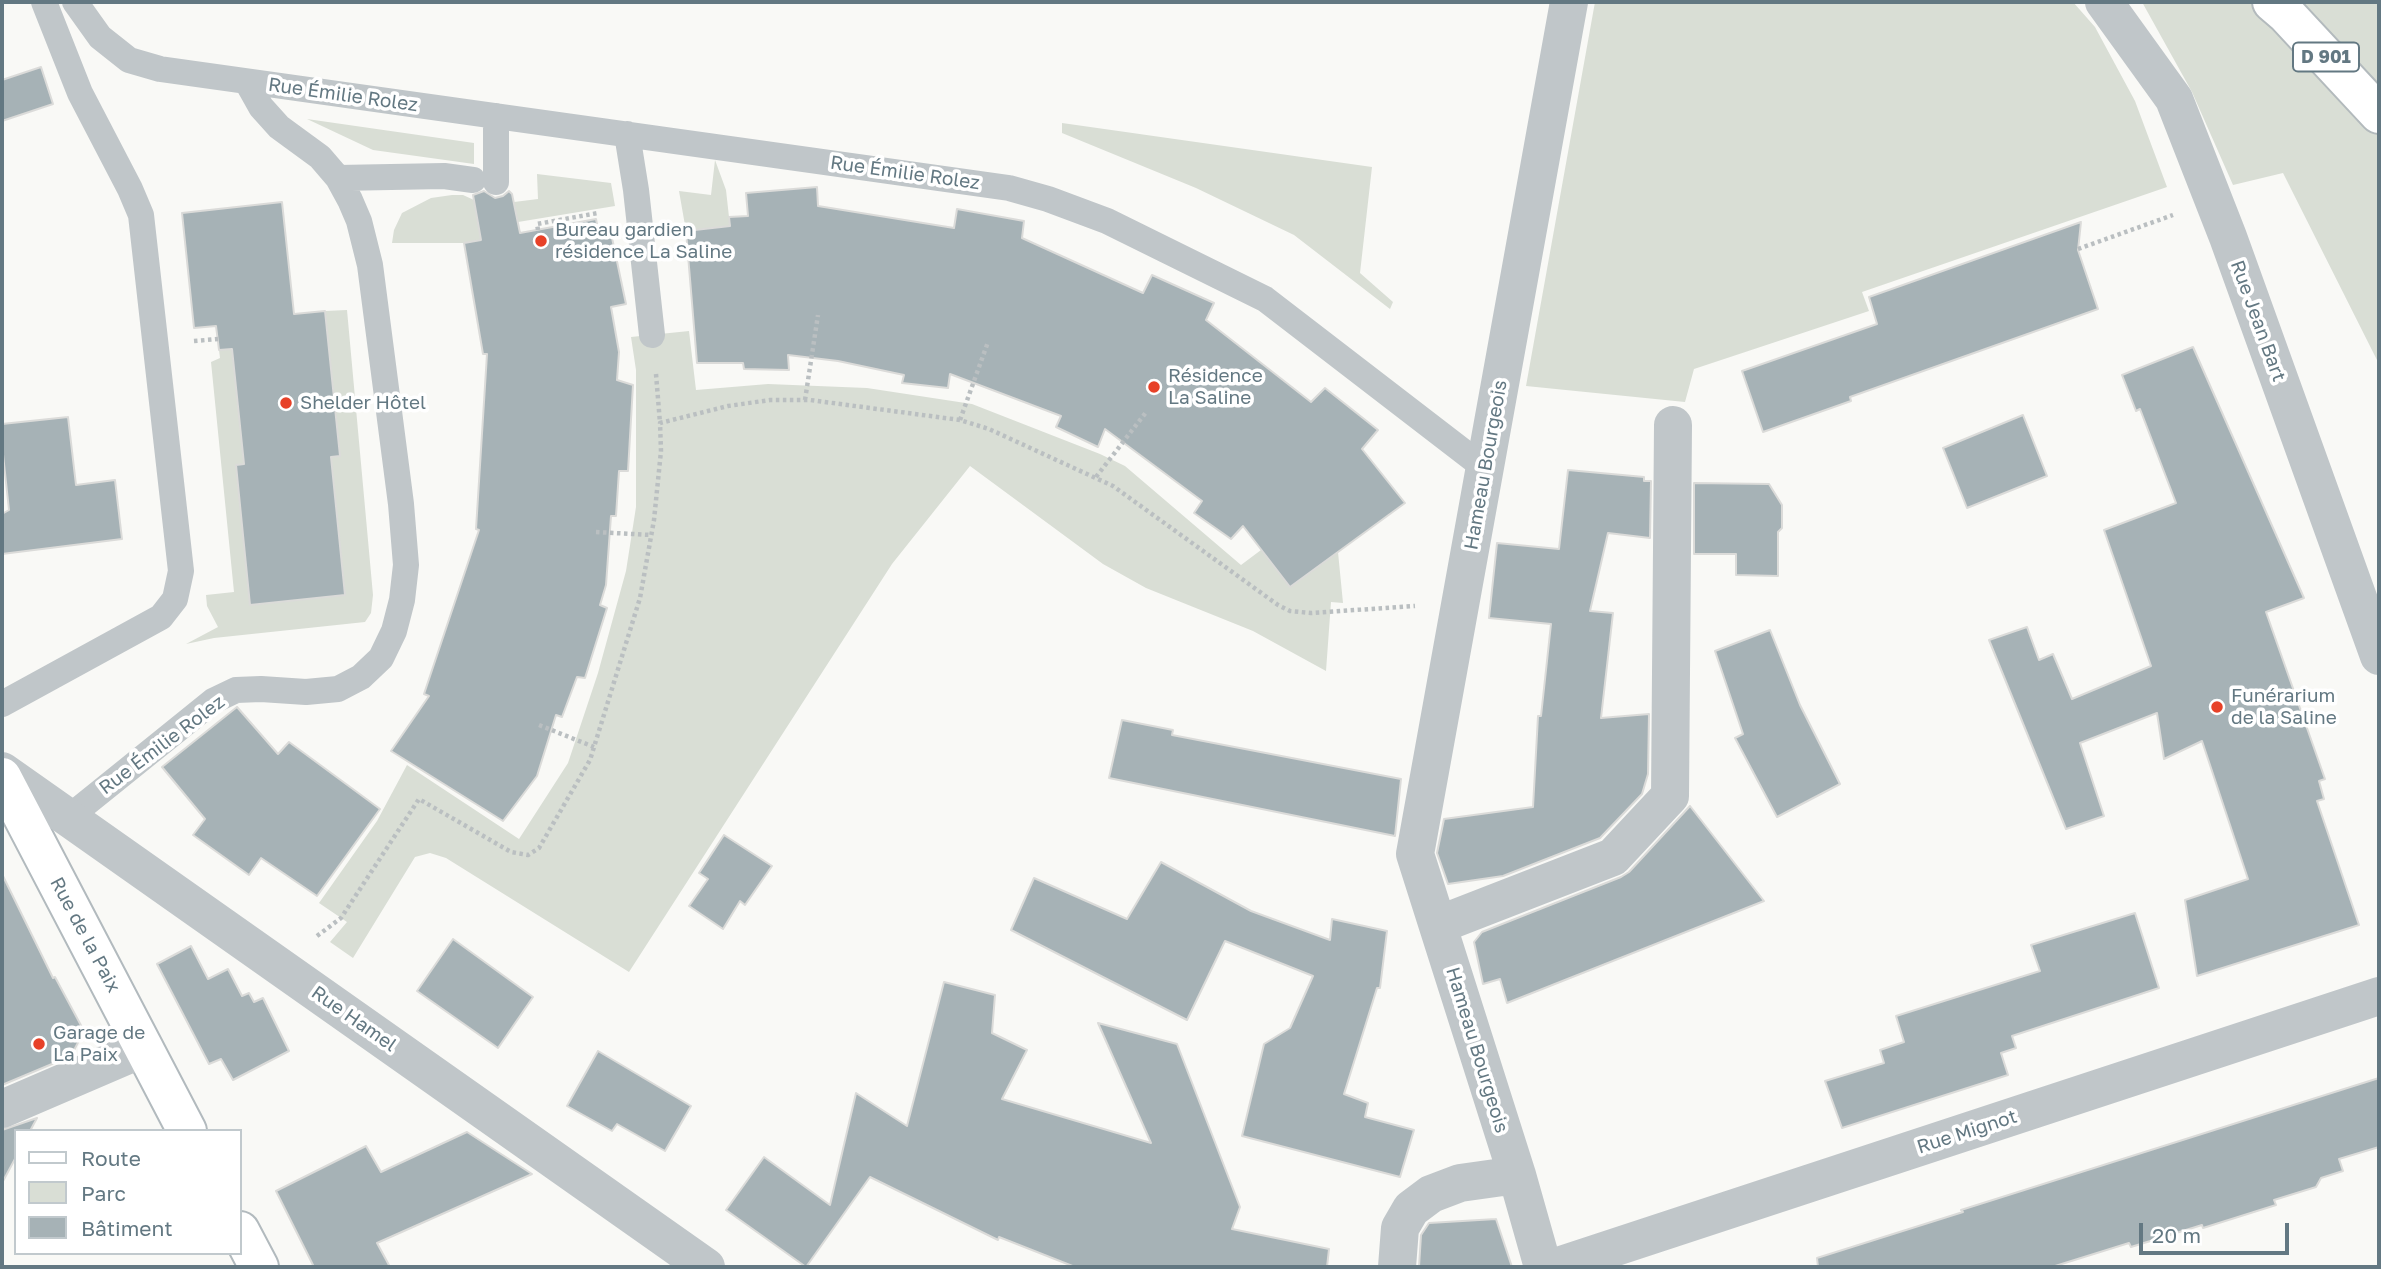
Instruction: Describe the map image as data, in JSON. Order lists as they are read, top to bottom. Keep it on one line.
{"streets":{"main road":["D 901","Rue de la Paix"],"street":["Rue Jean Bart","Hameau Bourgeois","Rue Hamel","Rue Mignot"],"lane":["Rue Émilie Rolez"]},"crossings":[["Rue Émilie Rolez","Hameau Bourgeois"],["Rue Émilie Rolez","Rue Hamel"]],"places":["Bureau gardien résidence La Saline","Résidence La Saline","Shelder Hôtel","Funérarium de la Saline","Garage de La Paix"],"legend":["Route","Parc","Bâtiment"],"scale_bar":"20 m"}
